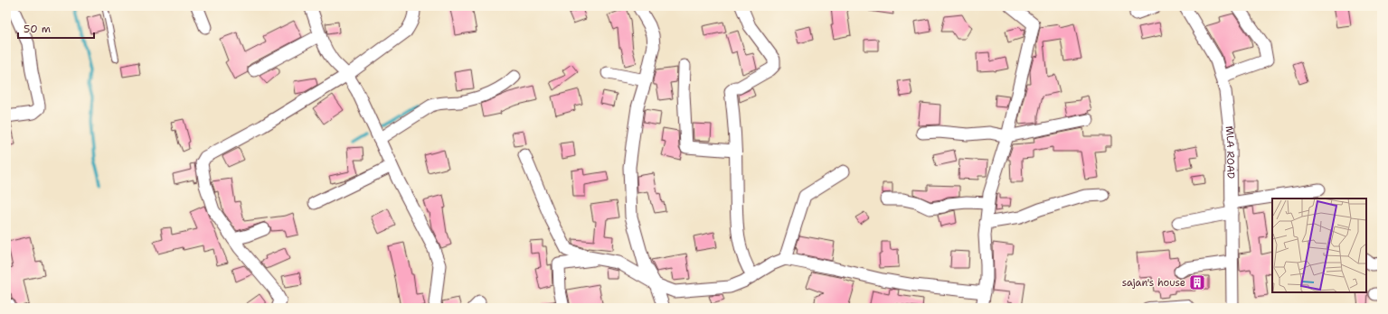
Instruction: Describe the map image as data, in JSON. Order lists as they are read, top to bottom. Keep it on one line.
{"streets":{"street":["MLA ROAD"]},"places":{"building":["sajan's house"]},"scale_bar":"50 m"}
